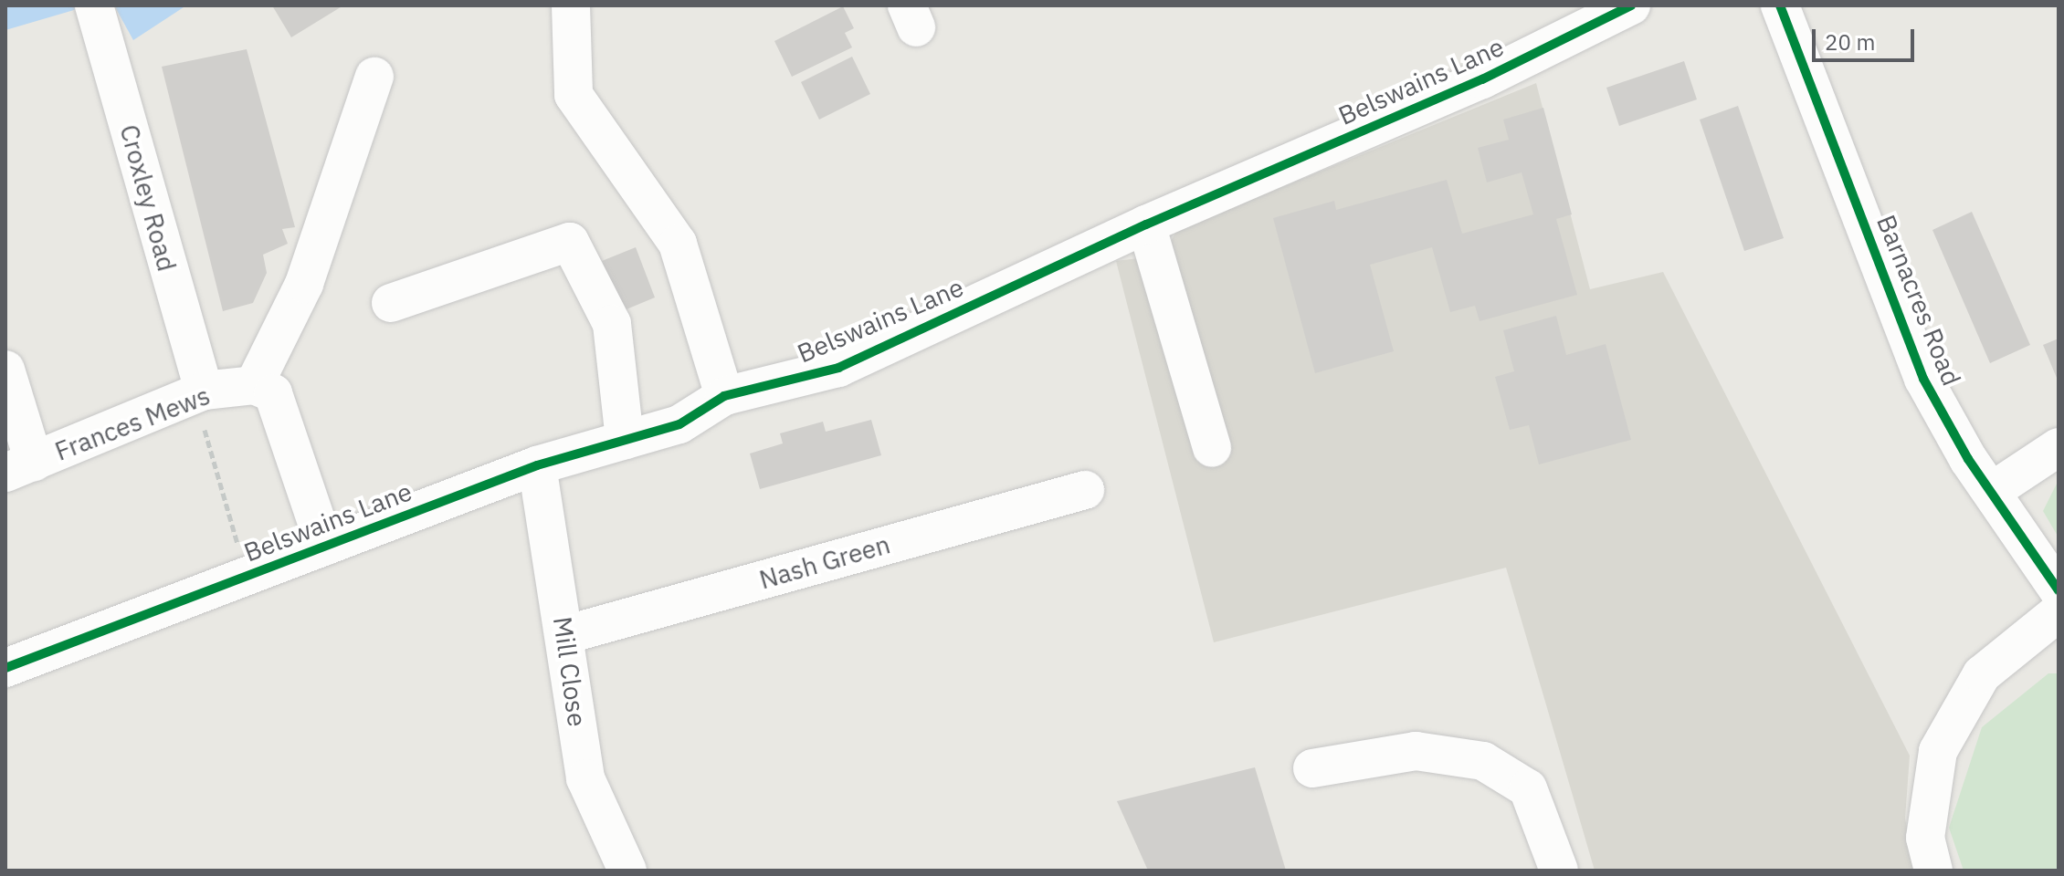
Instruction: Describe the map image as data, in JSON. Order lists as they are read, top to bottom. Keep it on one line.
{"streets":{"street":["Belswains Lane","Croxley Road","Barnacres Road","Frances Mews","Nash Green","Mill Close"]},"crossings":[["Belswains Lane","Mill Close"],["Croxley Road","Frances Mews"],["Nash Green","Mill Close"]],"scale_bar":"20 m"}
